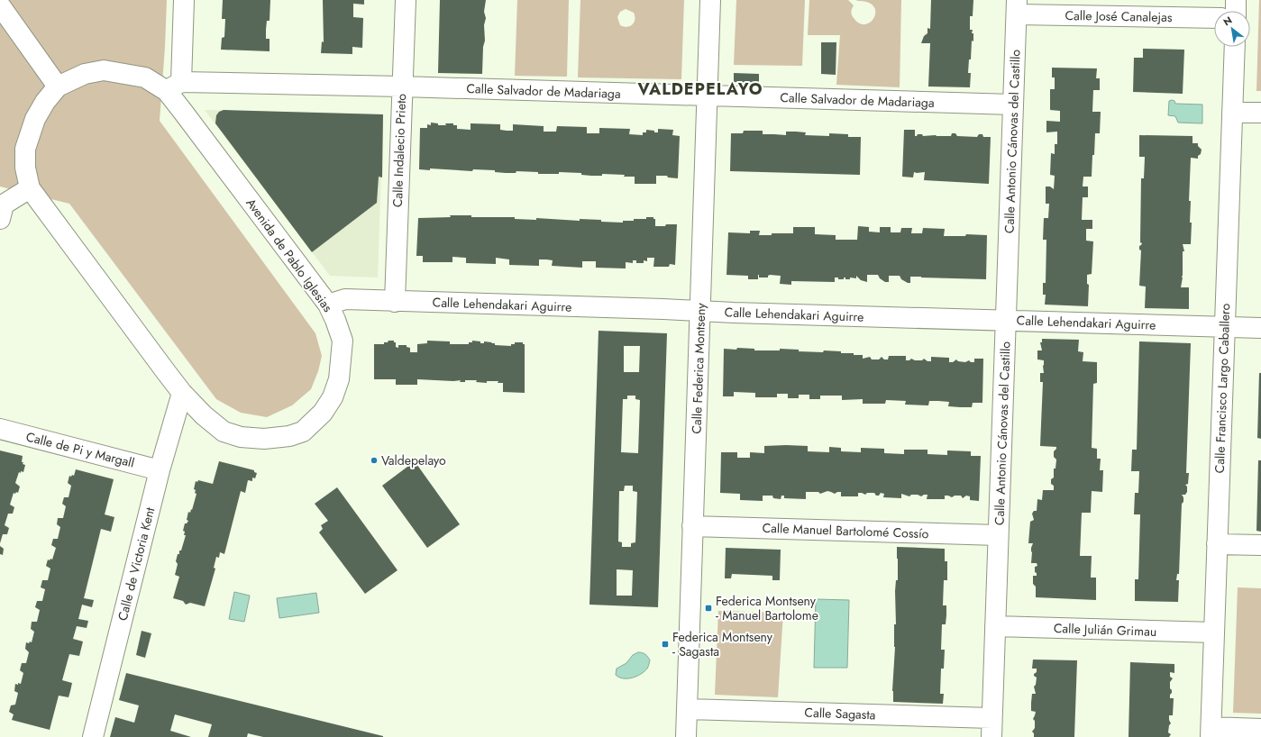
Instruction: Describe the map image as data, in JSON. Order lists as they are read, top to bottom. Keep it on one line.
{"streets":{"street":["Calle José Canalejas","Calle Salvador de Madariaga","Calle Antonio Cánovas del Castillo","Calle Indalecio Prieto","Avenida de Pablo Iglesias","Calle Lehendakari Aguirre","Calle Federica Montseny","Calle Francisco Largo Caballero","Calle de Pi y Margall","Calle Manuel Bartolomé Cossío","Calle de Victoria Kent","Calle Julián Grimau","Calle Sagasta"]},"crossings":[["Calle José Canalejas","Calle Antonio Cánovas del Castillo"],["Calle Salvador de Madariaga","Calle Antonio Cánovas del Castillo"],["Calle Salvador de Madariaga","Calle Indalecio Prieto"],["Calle Salvador de Madariaga","Avenida de Pablo Iglesias"],["Calle Salvador de Madariaga","Calle Federica Montseny"],["Calle Antonio Cánovas del Castillo","Calle Lehendakari Aguirre"],["Calle Antonio Cánovas del Castillo","Calle Manuel Bartolomé Cossío"],["Calle Antonio Cánovas del Castillo","Calle Julián Grimau"],["Calle Antonio Cánovas del Castillo","Calle Sagasta"],["Calle Indalecio Prieto","Calle Lehendakari Aguirre"],["Avenida de Pablo Iglesias","Calle Lehendakari Aguirre"],["Avenida de Pablo Iglesias","Calle de Victoria Kent"],["Calle Lehendakari Aguirre","Calle Federica Montseny"],["Calle Lehendakari Aguirre","Calle Francisco Largo Caballero"],["Calle Federica Montseny","Calle Manuel Bartolomé Cossío"],["Calle Federica Montseny","Calle Sagasta"],["Calle Francisco Largo Caballero","Calle Julián Grimau"],["Calle de Pi y Margall","Calle de Victoria Kent"]],"districts":["VALDEPELAYO"],"places":{"other":["Valdepelayo"],"transit":["Federica Montseny - Manuel Bartolome","Federica Montseny - Sagasta"]},"north":"top left"}
